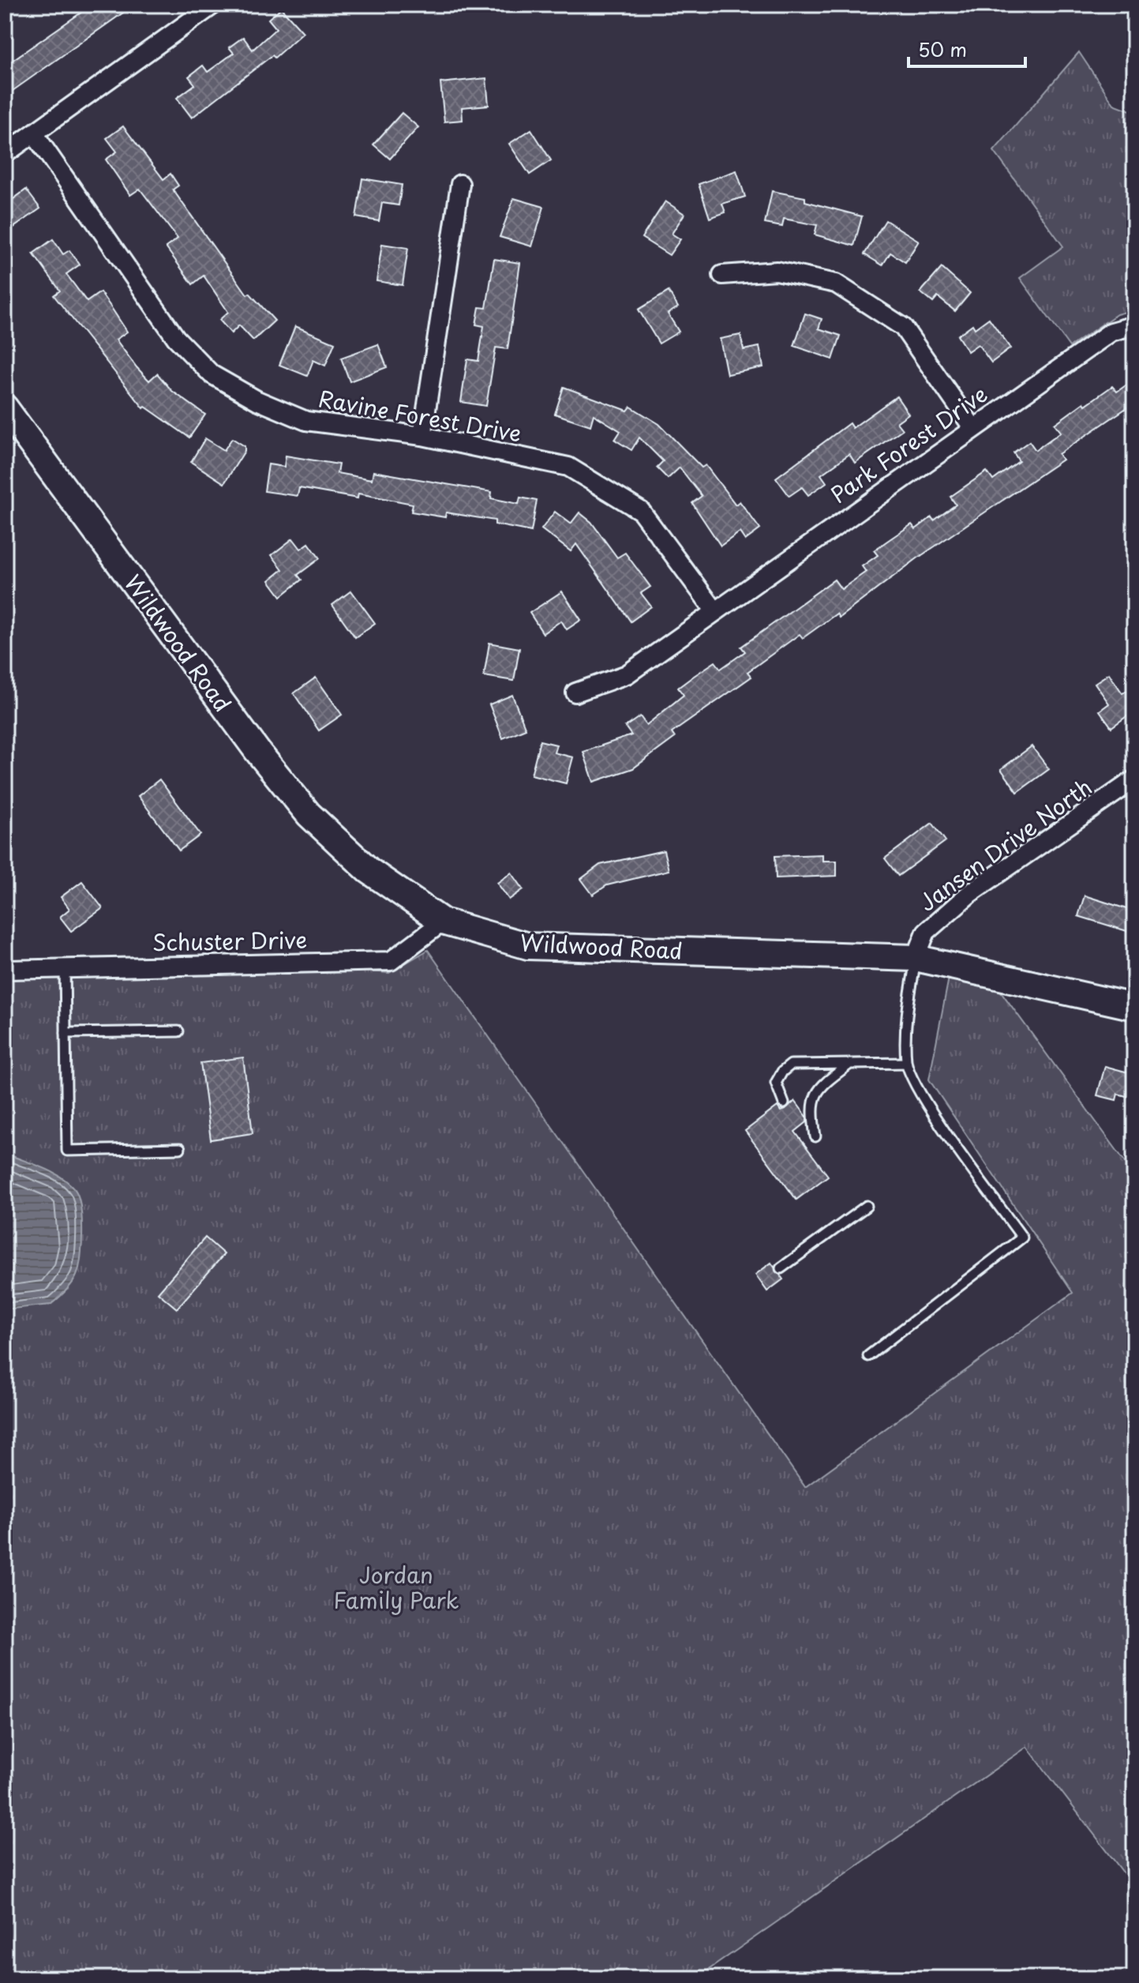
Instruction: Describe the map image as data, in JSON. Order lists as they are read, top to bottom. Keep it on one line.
{"streets":{"street":["Ravine Forest Drive","Park Forest Drive","Wildwood Road","Jansen Drive North","Schuster Drive"]},"crossings":[["Ravine Forest Drive","Park Forest Drive"],["Wildwood Road","Jansen Drive North"],["Wildwood Road","Schuster Drive"]],"parks":["Jordan Family Park"],"scale_bar":"50 m"}
